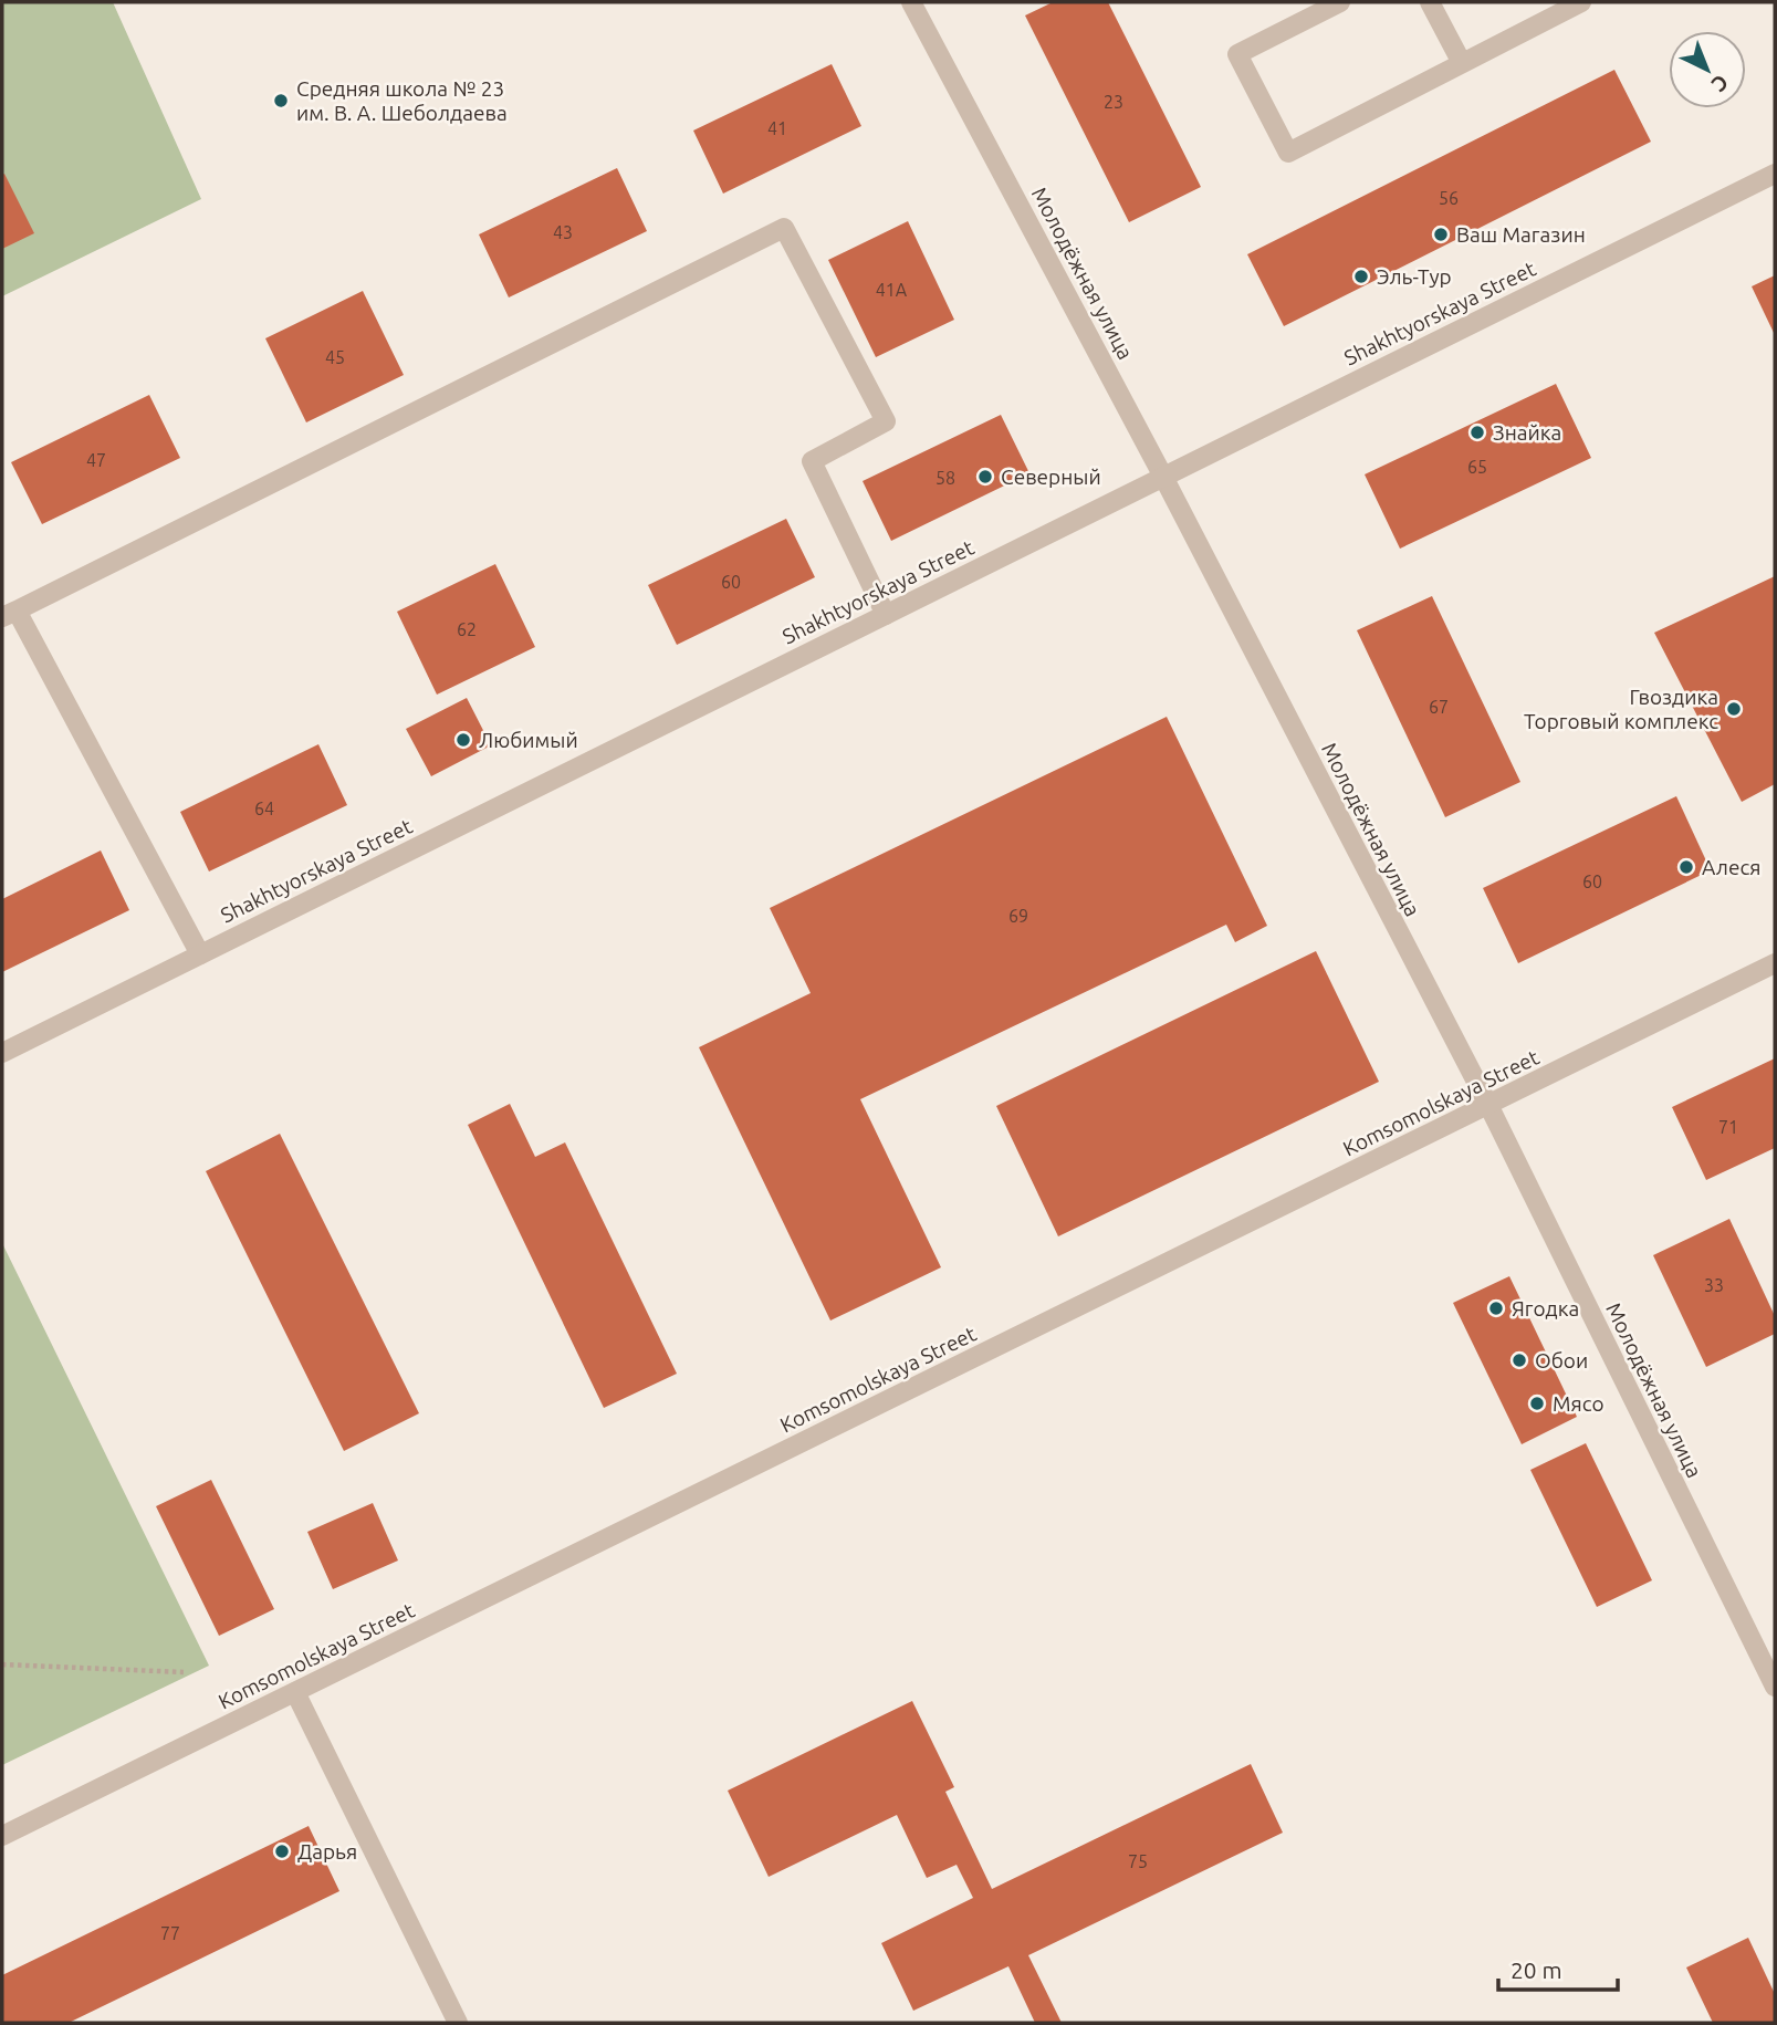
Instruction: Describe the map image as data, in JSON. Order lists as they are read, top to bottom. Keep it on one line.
{"streets":{"street":["Молодёжная улица","Shakhtyorskaya Street","Komsomolskaya Street"]},"crossings":[["Молодёжная улица","Shakhtyorskaya Street"],["Молодёжная улица","Komsomolskaya Street"]],"places":["Средняя школа № 23 им. В. А. Шеболдаева","Ваш Магазин","Эль-Тур","Знайка","Северный","Гвоздика Торговый комплекс","Любимый","Алеся","Ягодка","Обои","Мясо","Дарья"],"house_numbers":["23","41","56","43","41А","45","47","65","58","60","62","67","64","60","69","71","33","75","77"],"scale_bar":"20 m","north":"bottom right"}
